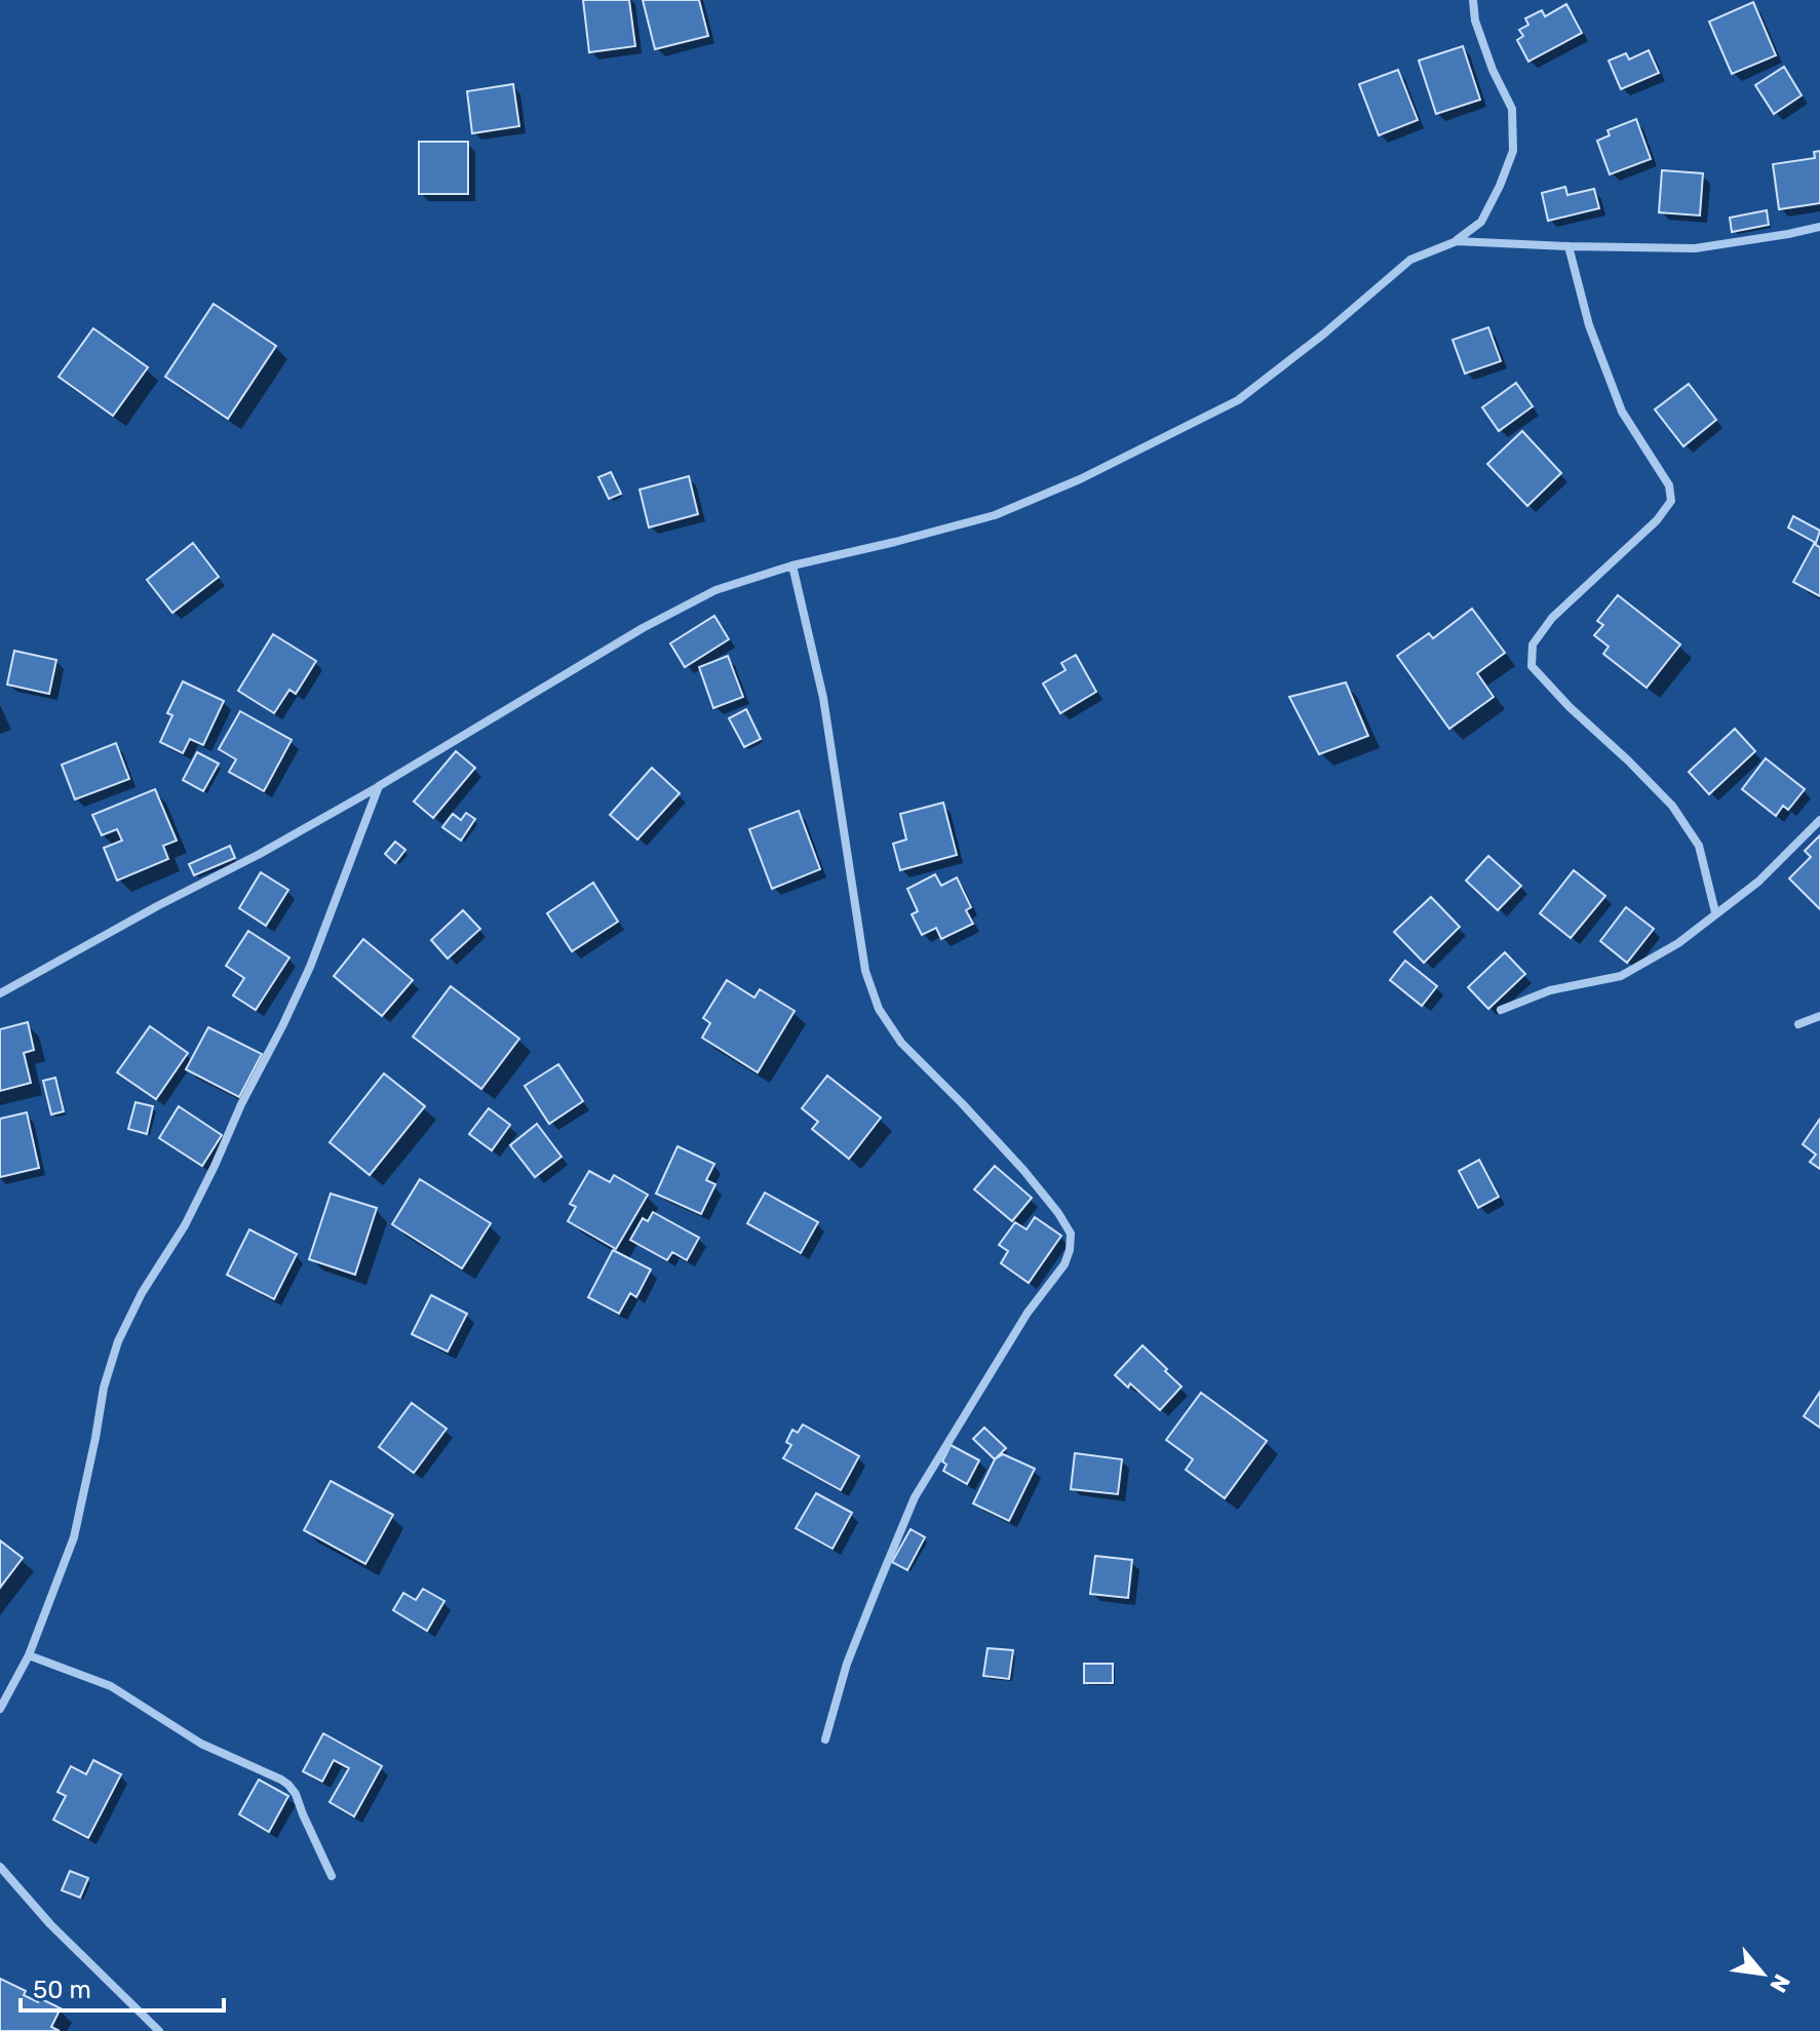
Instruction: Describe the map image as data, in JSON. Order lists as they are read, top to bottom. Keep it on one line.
{"scale_bar":"50 m","north":"bottom right"}
